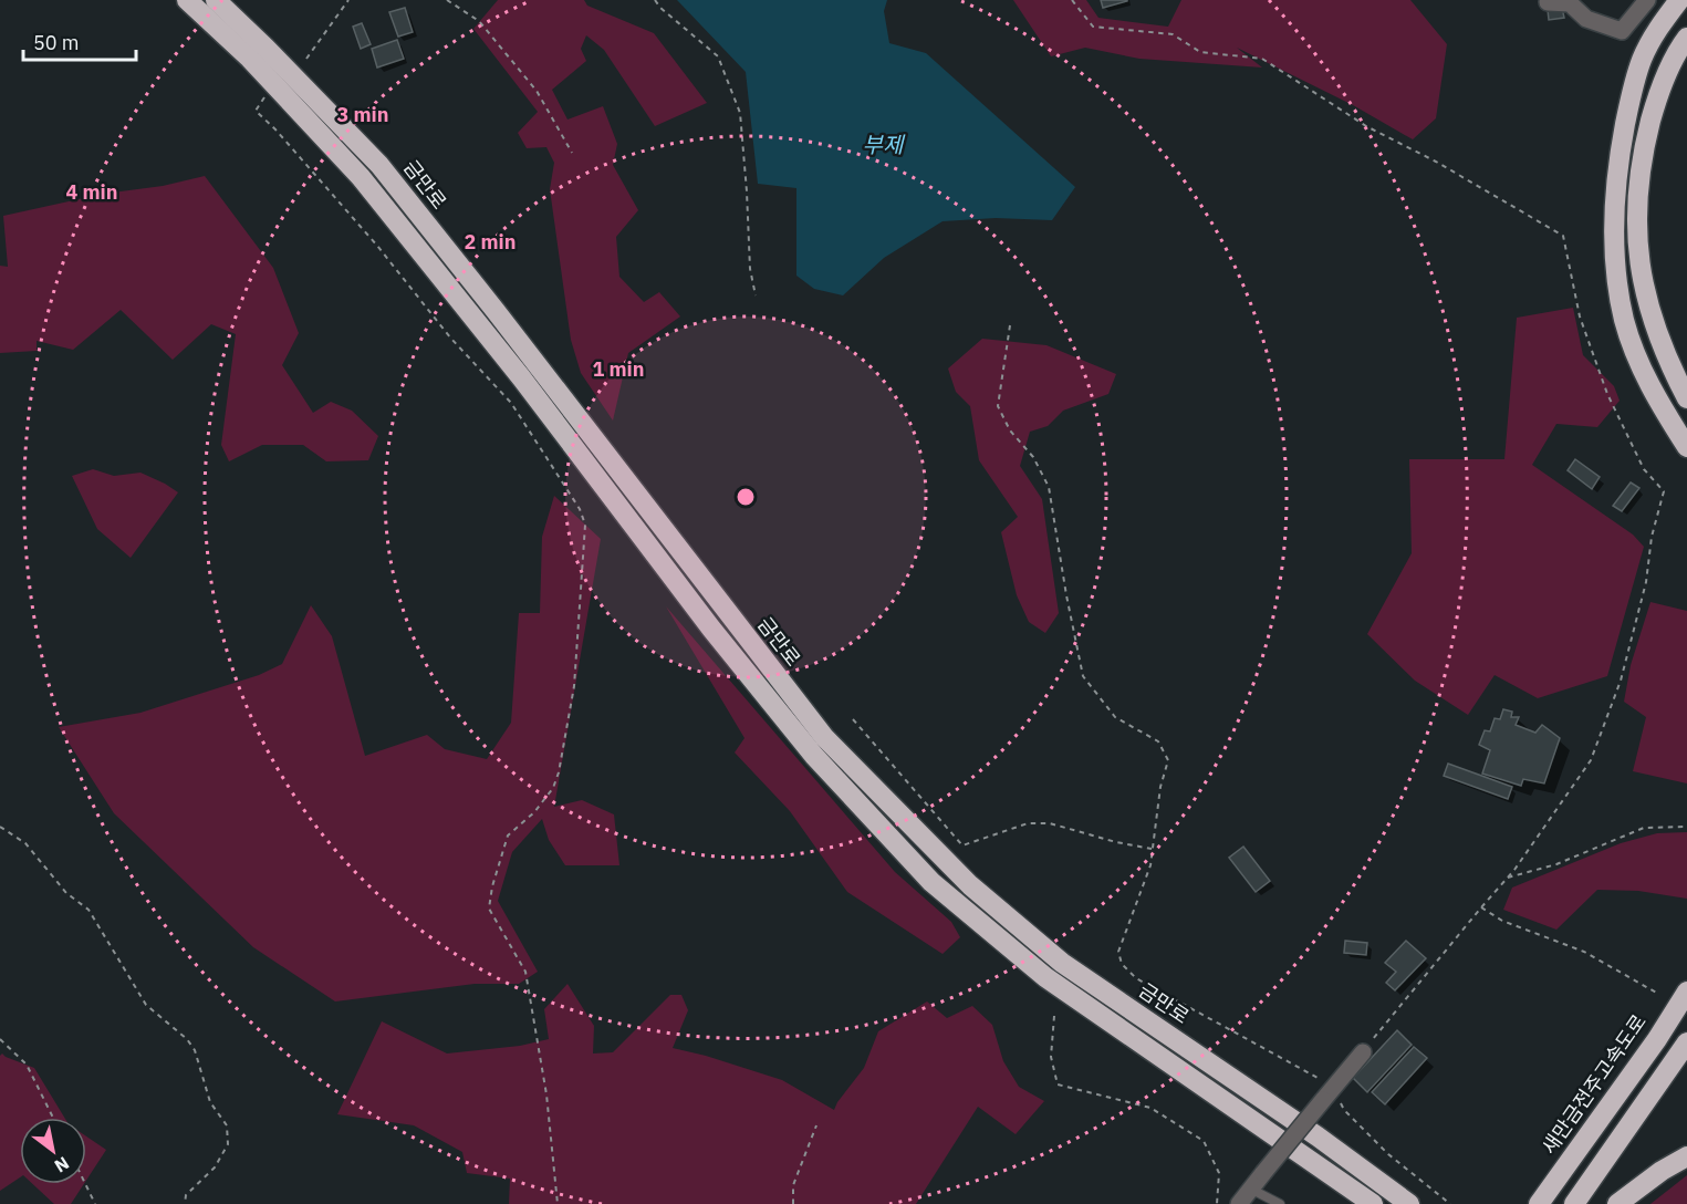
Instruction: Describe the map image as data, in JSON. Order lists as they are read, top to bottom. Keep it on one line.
{"streets":{"highway":["금만로","새만금전주고속도로"]},"water":["부제"],"scale_bar":"50 m","north":"bottom right","rings":["3 min","4 min","2 min","1 min"]}
